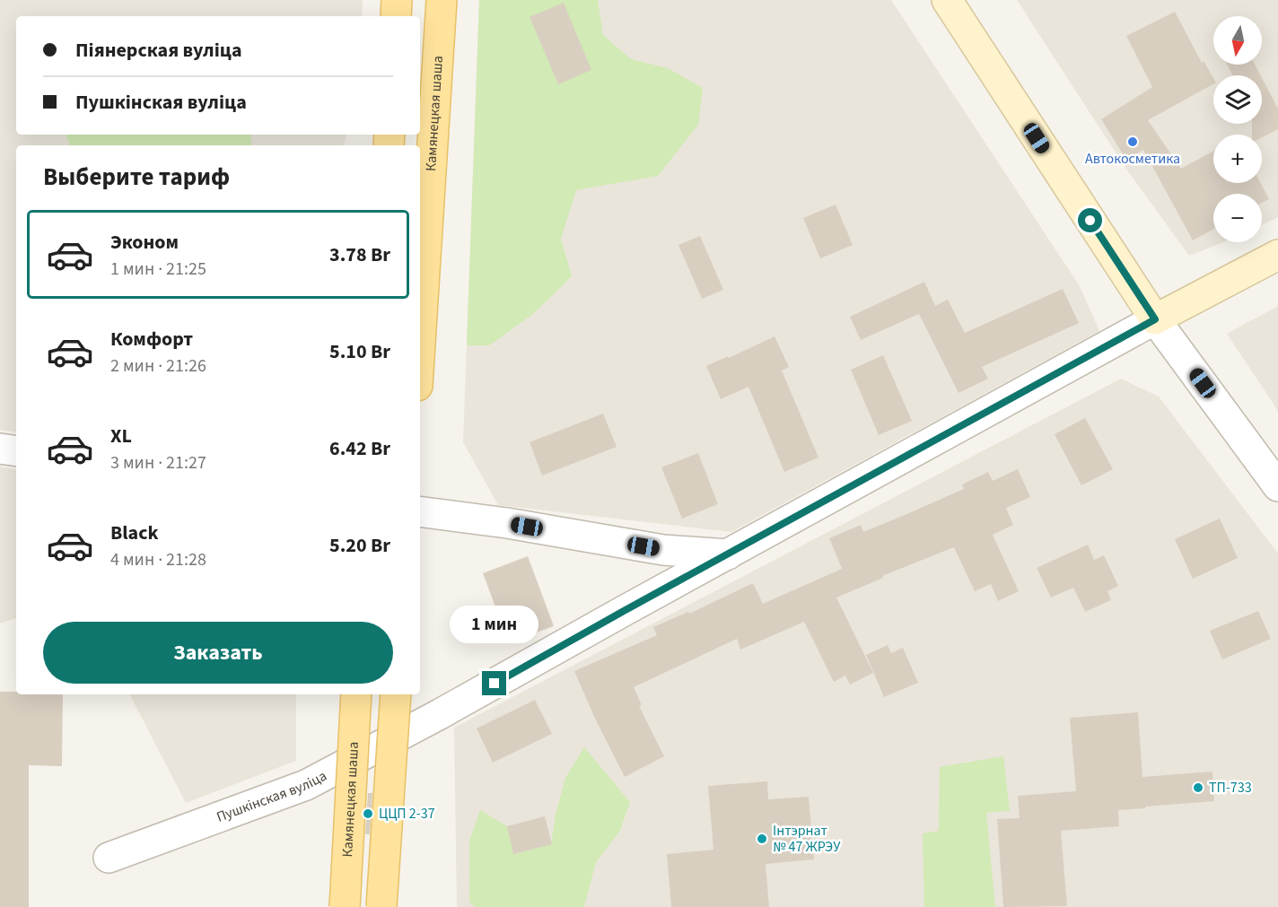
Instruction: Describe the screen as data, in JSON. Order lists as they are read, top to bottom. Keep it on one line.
{"streets":{"main road":["Камянецкая шаша","Пушкінская вуліца"]},"places":["Автокосметика","ТП-733","ЦЦП 2-37","Інтэрнат № 47 ЖРЭУ"],"north":"bottom","page":{"map_buttons":["+","−"],"banner":["Піянерская вуліца","Пушкінская вуліца"],"heading":"Выберите тариф","list":[{"name":"Эконом","note":"1 мин · 21:25","value":"3.78 Br"},{"name":"Комфорт","note":"2 мин · 21:26","value":"5.10 Br"},{"name":"XL","note":"3 мин · 21:27","value":"6.42 Br"},{"name":"Black","note":"4 мин · 21:28","value":"5.20 Br"}],"bubble":"1 мин","buttons":"Заказать"}}
